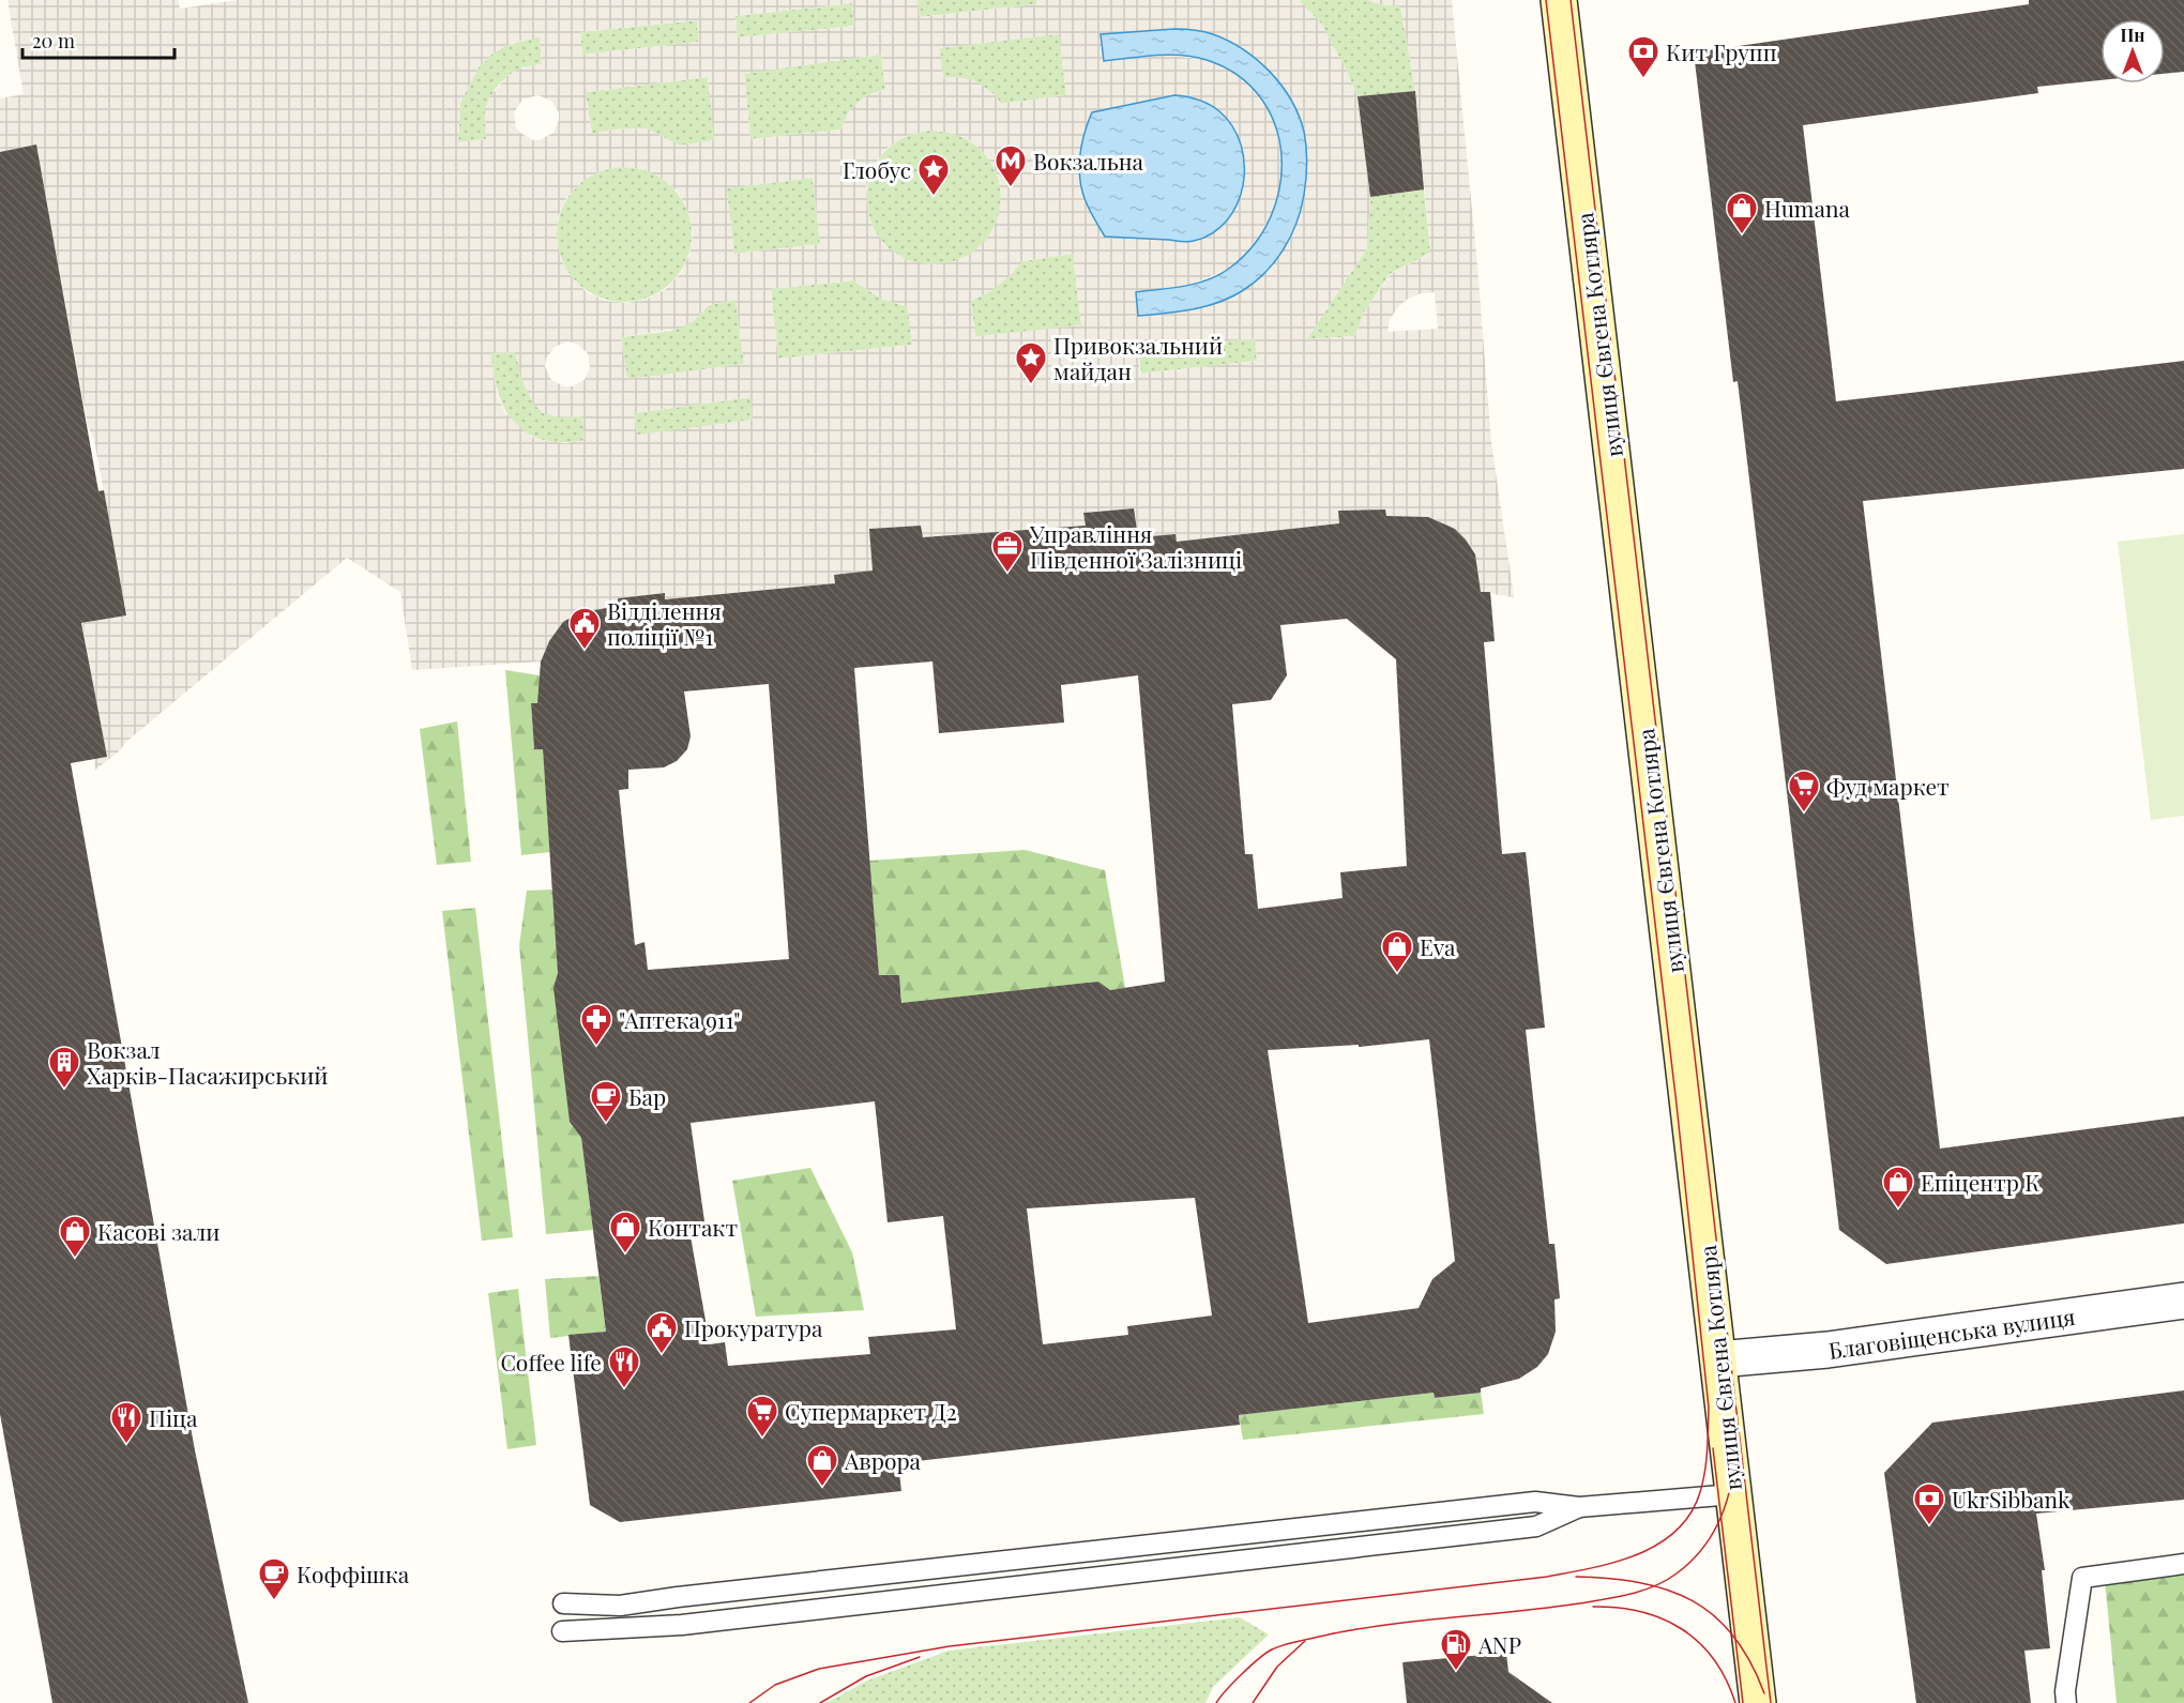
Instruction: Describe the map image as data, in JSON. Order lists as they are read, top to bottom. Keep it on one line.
{"streets":{"main road":["вулиця Євгена Котляра"],"street":["Благовіщенська вулиця"]},"crossings":[["вулиця Євгена Котляра","Благовіщенська вулиця"]],"places":{"bank":["Кит Групп","UkrSibbank"],"metro station":["Вокзальна"],"place":["Глобус","Привокзальний майдан"],"shop":["Humana","Eva","Епіцентр К","Контакт","Касові зали","Аврора"],"office":["Управління Південної Залізниці"],"public building":["Відділення поліції №1","Прокуратура"],"supermarket":["Фуд маркет","Супермаркет Д2"],"pharmacy":["\"Аптека 911\""],"building":["Вокзал Харків-Пасажирський"],"cafe":["Бар","Коффішка"],"restaurant":["Coffee life","Піца"],"fuel station":["ANP"]},"scale_bar":"20 m","north":"top"}
